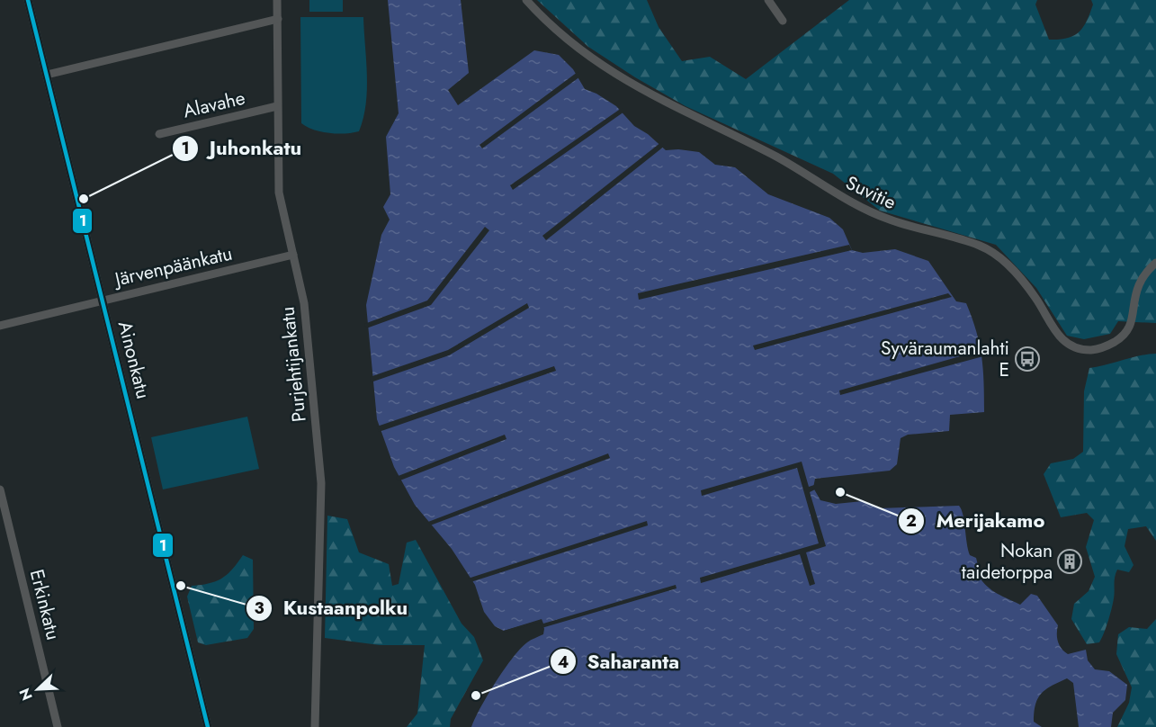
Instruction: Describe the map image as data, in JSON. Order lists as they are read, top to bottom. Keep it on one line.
{"streets":{"street":["Alavahe","Suvitie","Järvenpäänkatu","Ainonkatu","Purjehtijankatu","Erkinkatu"]},"crossings":[["Alavahe","Purjehtijankatu"],["Järvenpäänkatu","Ainonkatu"],["Järvenpäänkatu","Purjehtijankatu"]],"places":{"other":["Juhonkatu","Merijakamo","Kustaanpolku","Saharanta"],"bus stop":["Syväraumanlahti E"],"building":["Nokan taidetorppa"]},"lines":["transit line 1"],"north":"bottom left"}
